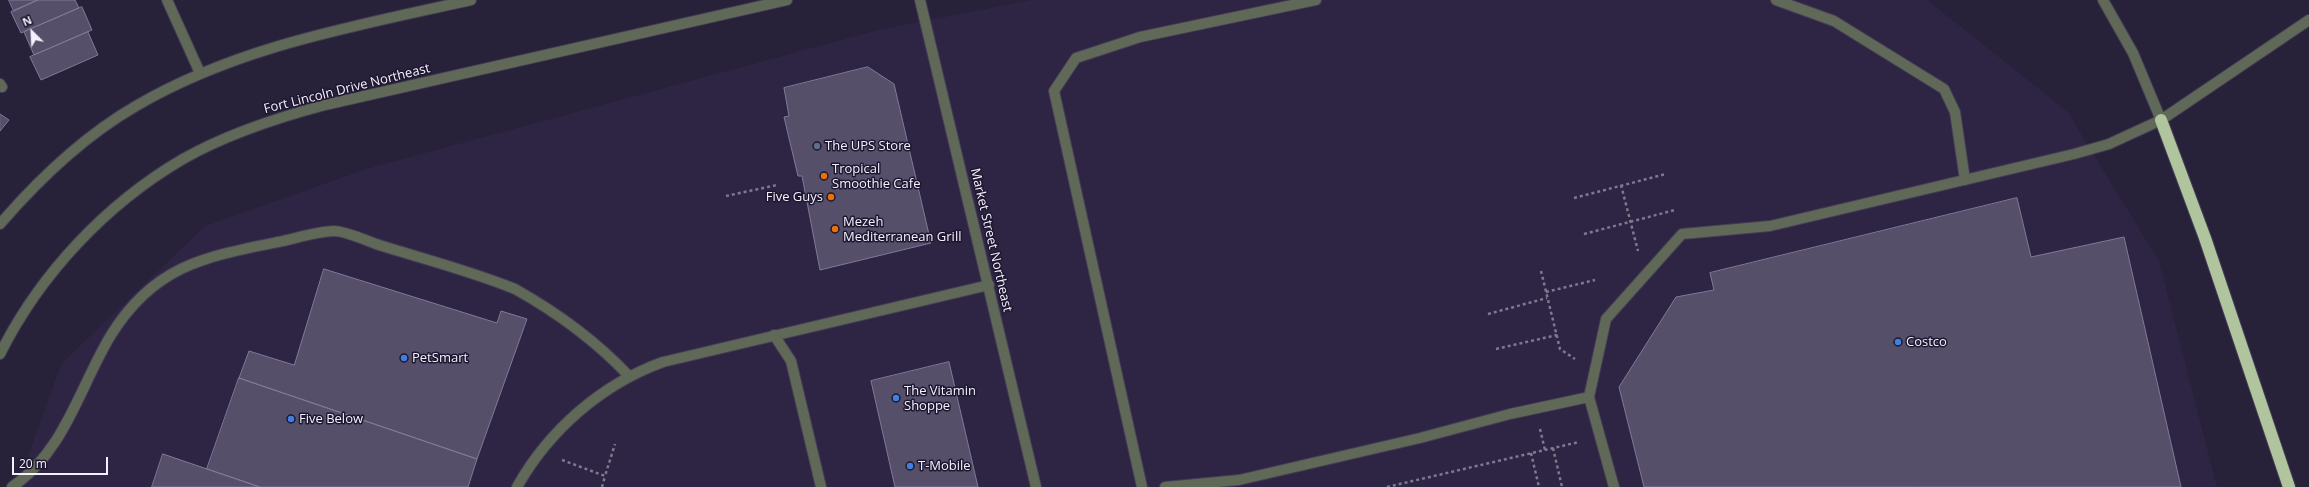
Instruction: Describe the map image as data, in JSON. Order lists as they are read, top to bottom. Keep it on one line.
{"streets":{"street":["Fort Lincoln Drive Northeast","Market Street Northeast"]},"places":["The UPS Store","Tropical Smoothie Cafe","Five Guys","Mezeh Mediterranean Grill","Costco","PetSmart","The Vitamin Shoppe","Five Below","T-Mobile"],"scale_bar":"20 m","north":"top left"}
